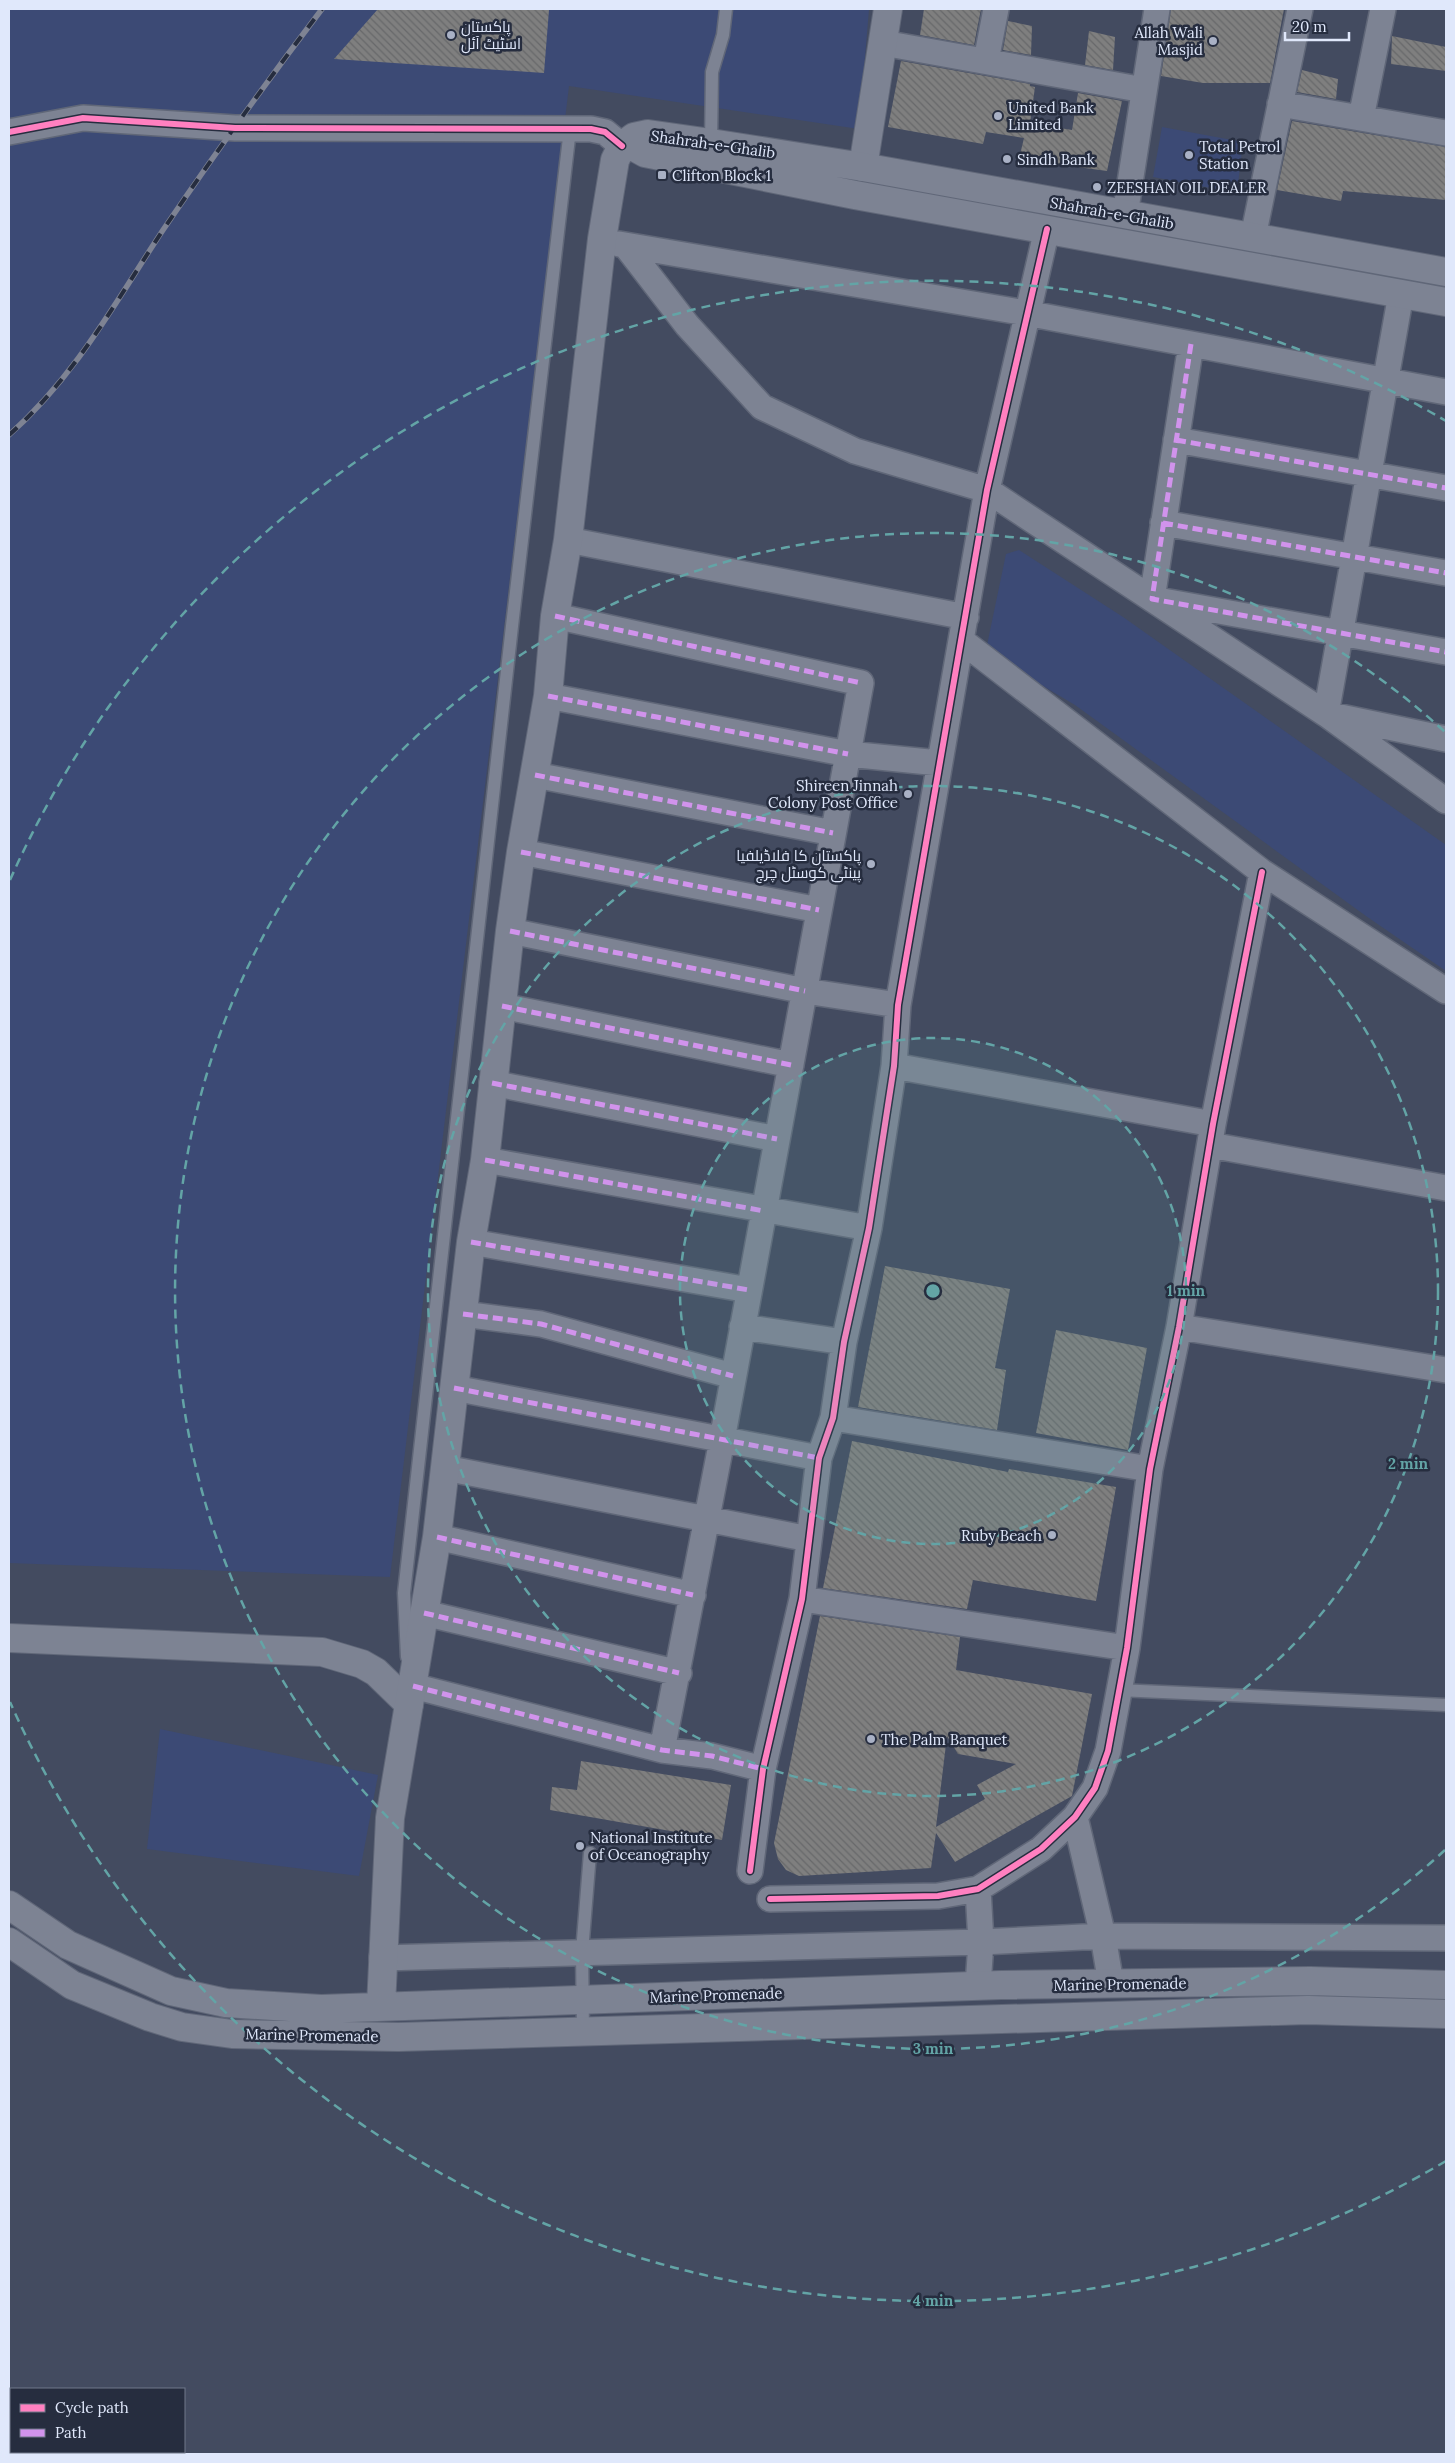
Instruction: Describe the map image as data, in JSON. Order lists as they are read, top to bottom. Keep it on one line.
{"streets":{"main road":["Shahrah-e-Ghalib","Marine Promenade"]},"places":{"other":["پاکستان اسٹیٹ آئل","Allah Wali Masjid","United Bank Limited","Total Petrol Station","Sindh Bank","ZEESHAN OIL DEALER","Shireen Jinnah Colony Post Office","پاکستان کا فلاڈیلفیا پینٹی کوسٹل چرچ","Ruby Beach","The Palm Banquet","National Institute of Oceanography"],"transit":["Clifton Block 1"]},"legend":["Cycle path","Path"],"scale_bar":"20 m","rings":["1 min","2 min","3 min","4 min"]}
